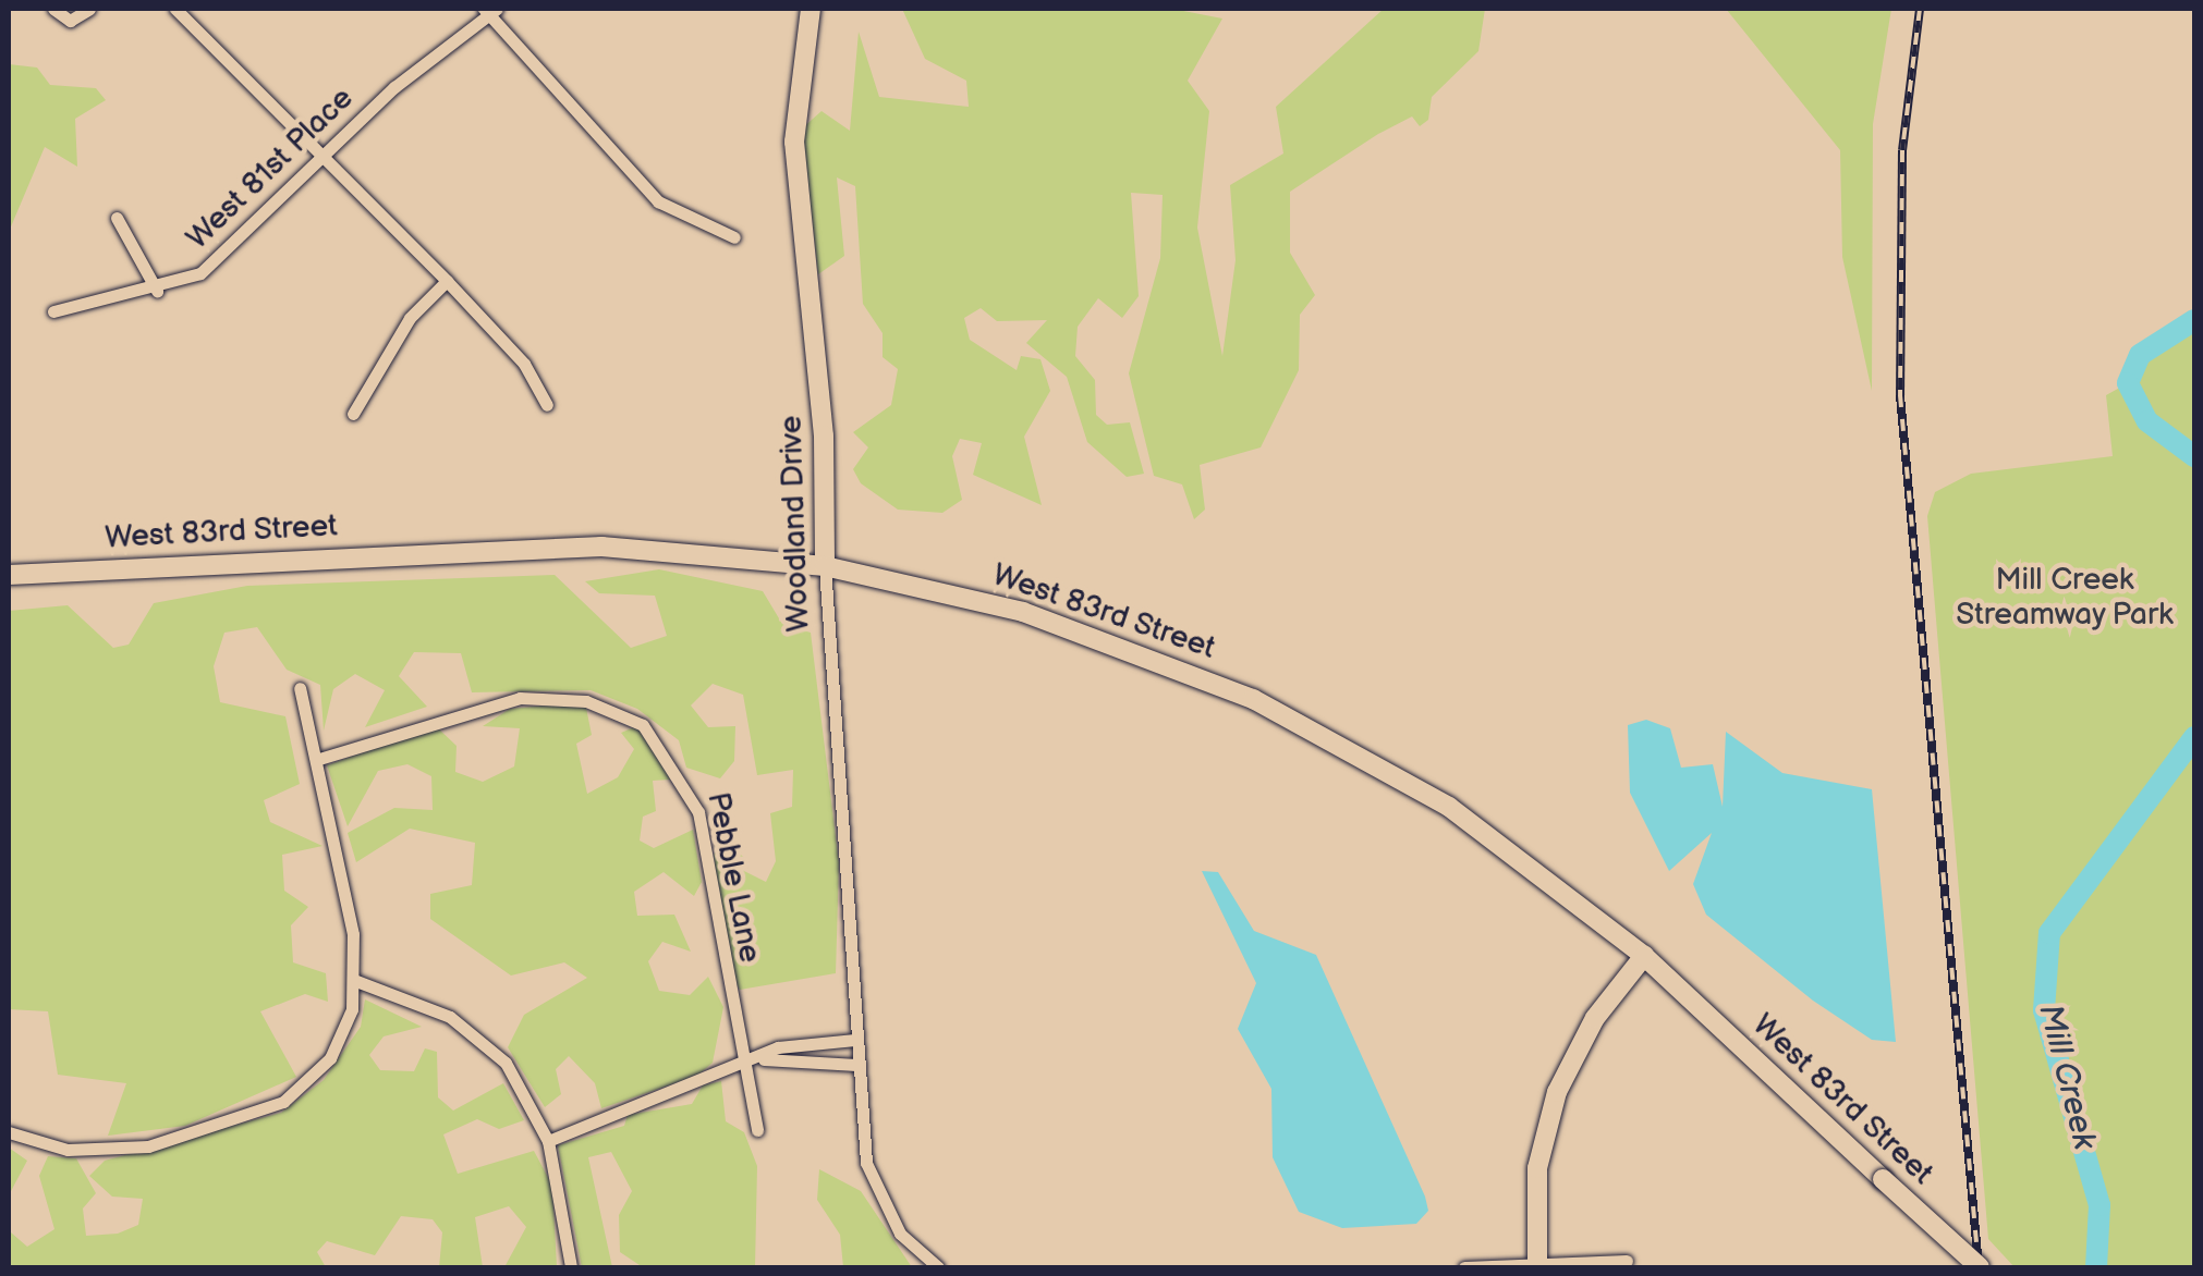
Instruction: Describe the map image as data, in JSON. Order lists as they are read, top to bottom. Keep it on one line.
{"streets":{"main road":["Woodland Drive","West 83rd Street"],"street":["West 81st Place","Pebble Lane"]},"crossings":[["Woodland Drive","West 83rd Street"]],"water":["Mill Creek"],"parks":["Mill Creek Streamway Park"]}
